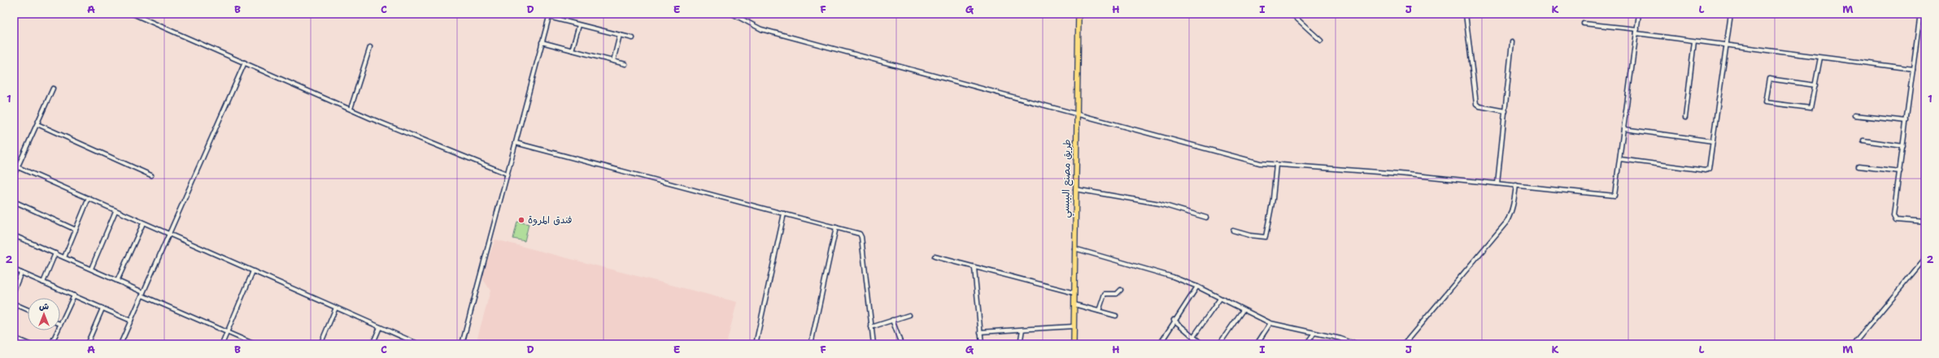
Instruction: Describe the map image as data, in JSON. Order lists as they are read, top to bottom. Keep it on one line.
{"streets":{"main road":["طريق مصنع البيبسي"]},"places":["فندق المروة"],"north":"top","grid":{"columns":["A","B","C","D","E","F","G","H","I","J","K","L","M"],"rows":["1","2"]}}
